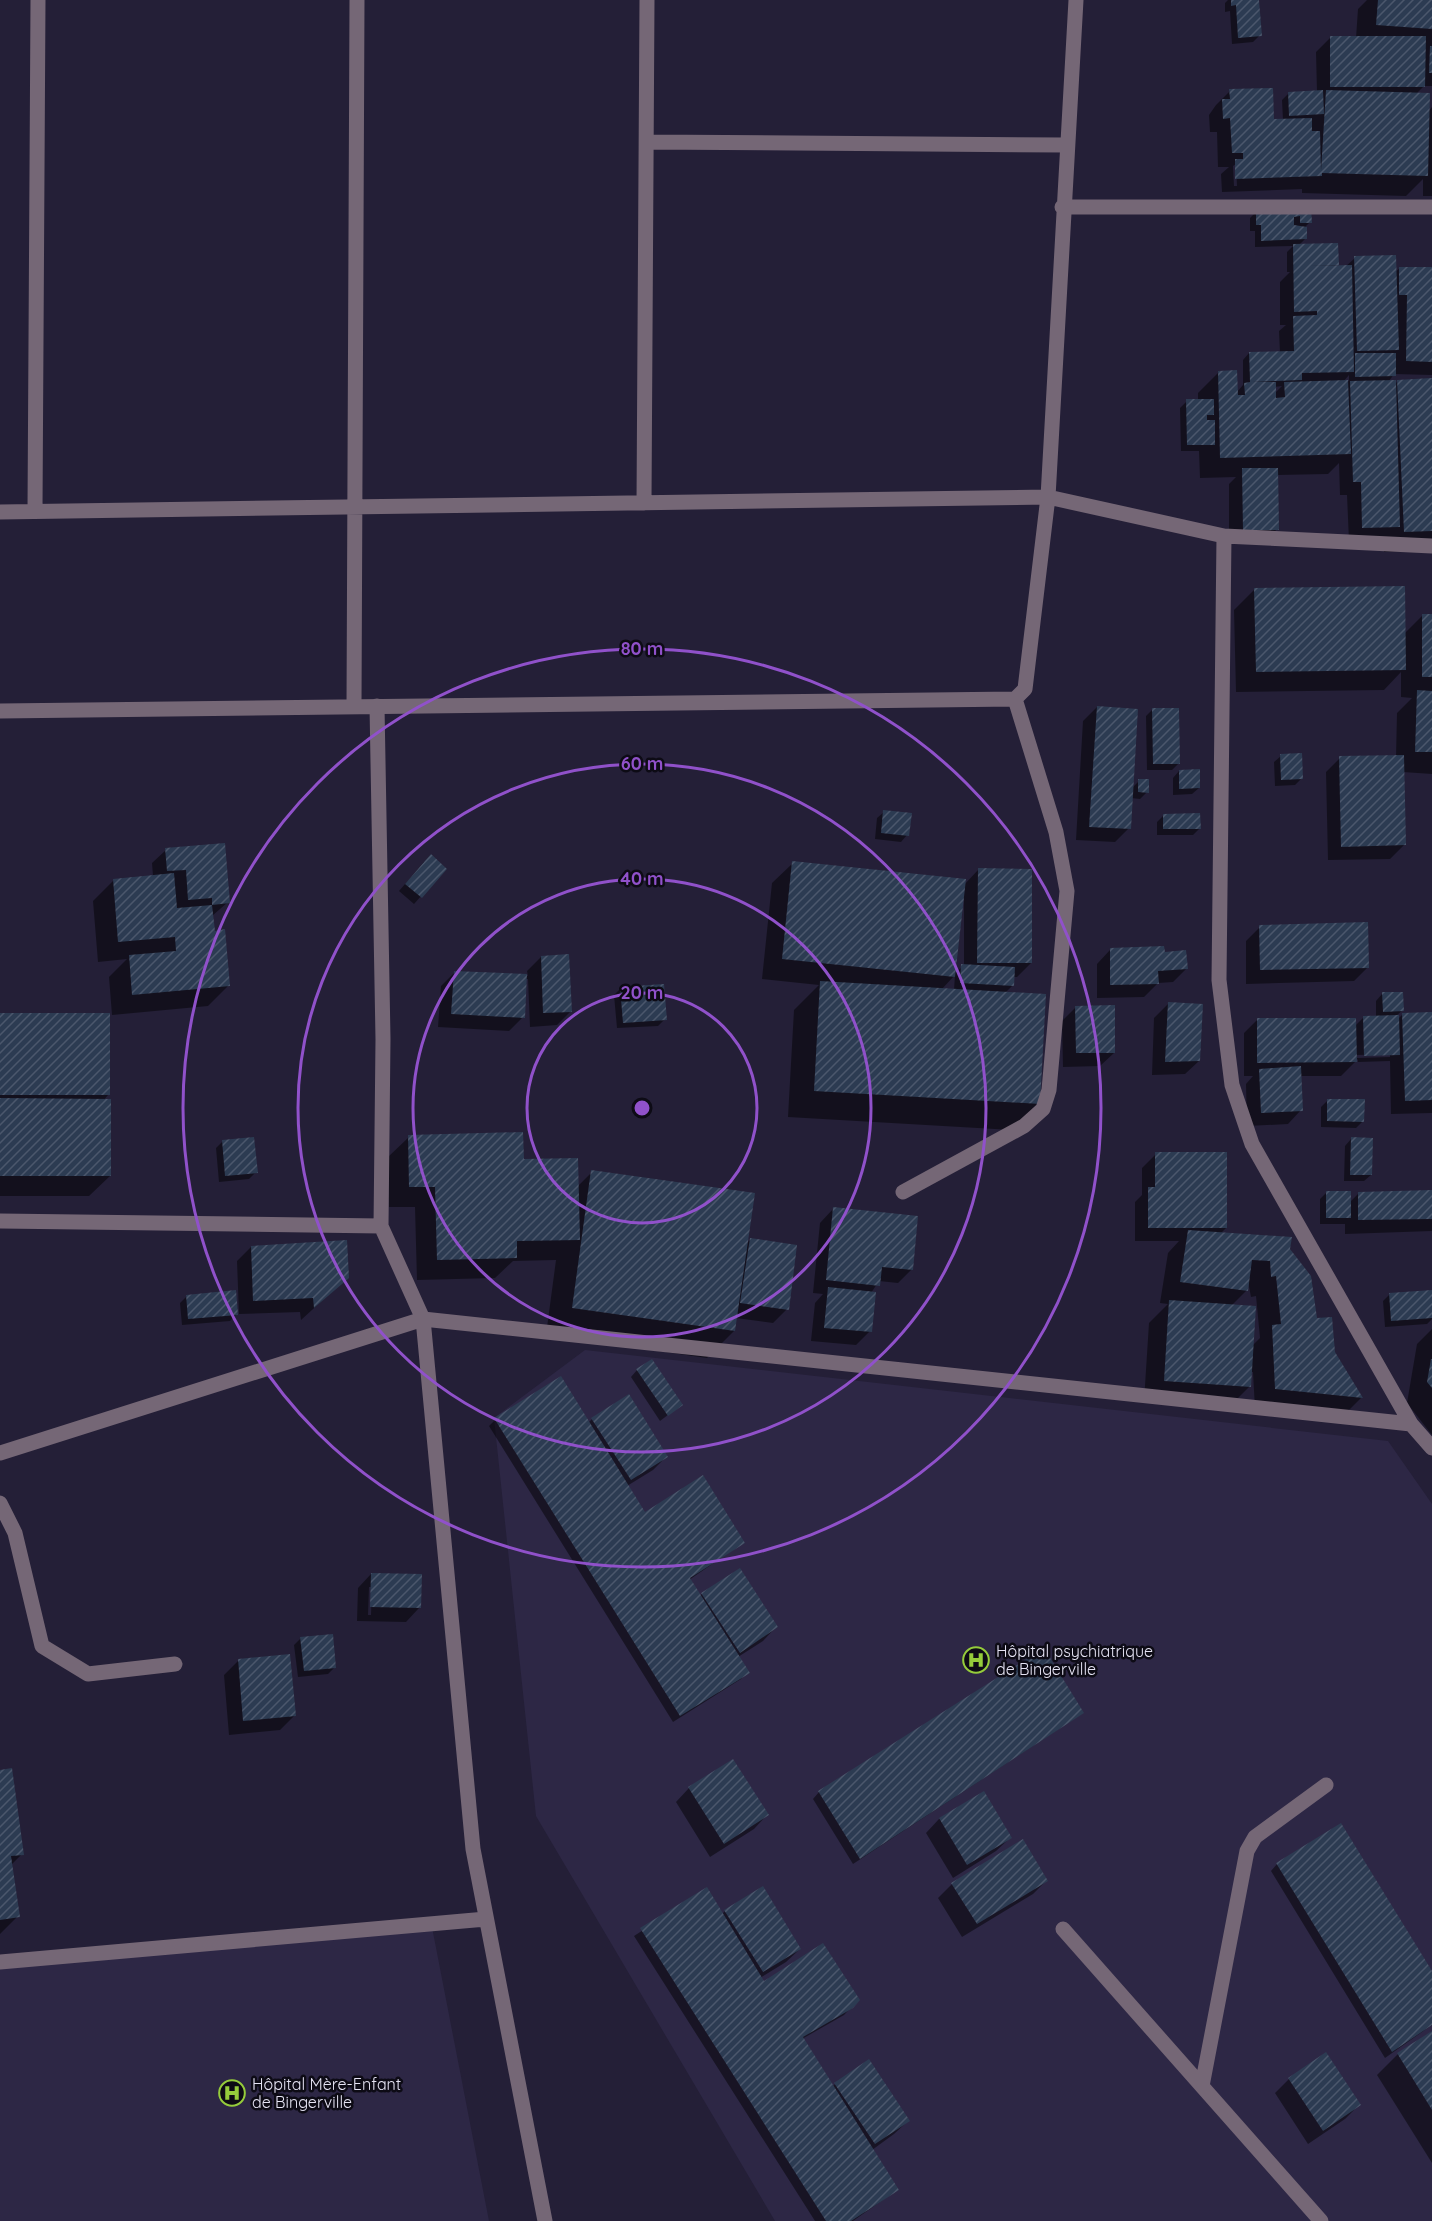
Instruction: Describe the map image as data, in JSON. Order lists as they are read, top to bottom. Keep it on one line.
{"places":{"hospital":["Hôpital psychiatrique de Bingerville","Hôpital Mère-Enfant de Bingerville"]},"rings":["80 m","60 m","40 m","20 m"]}
